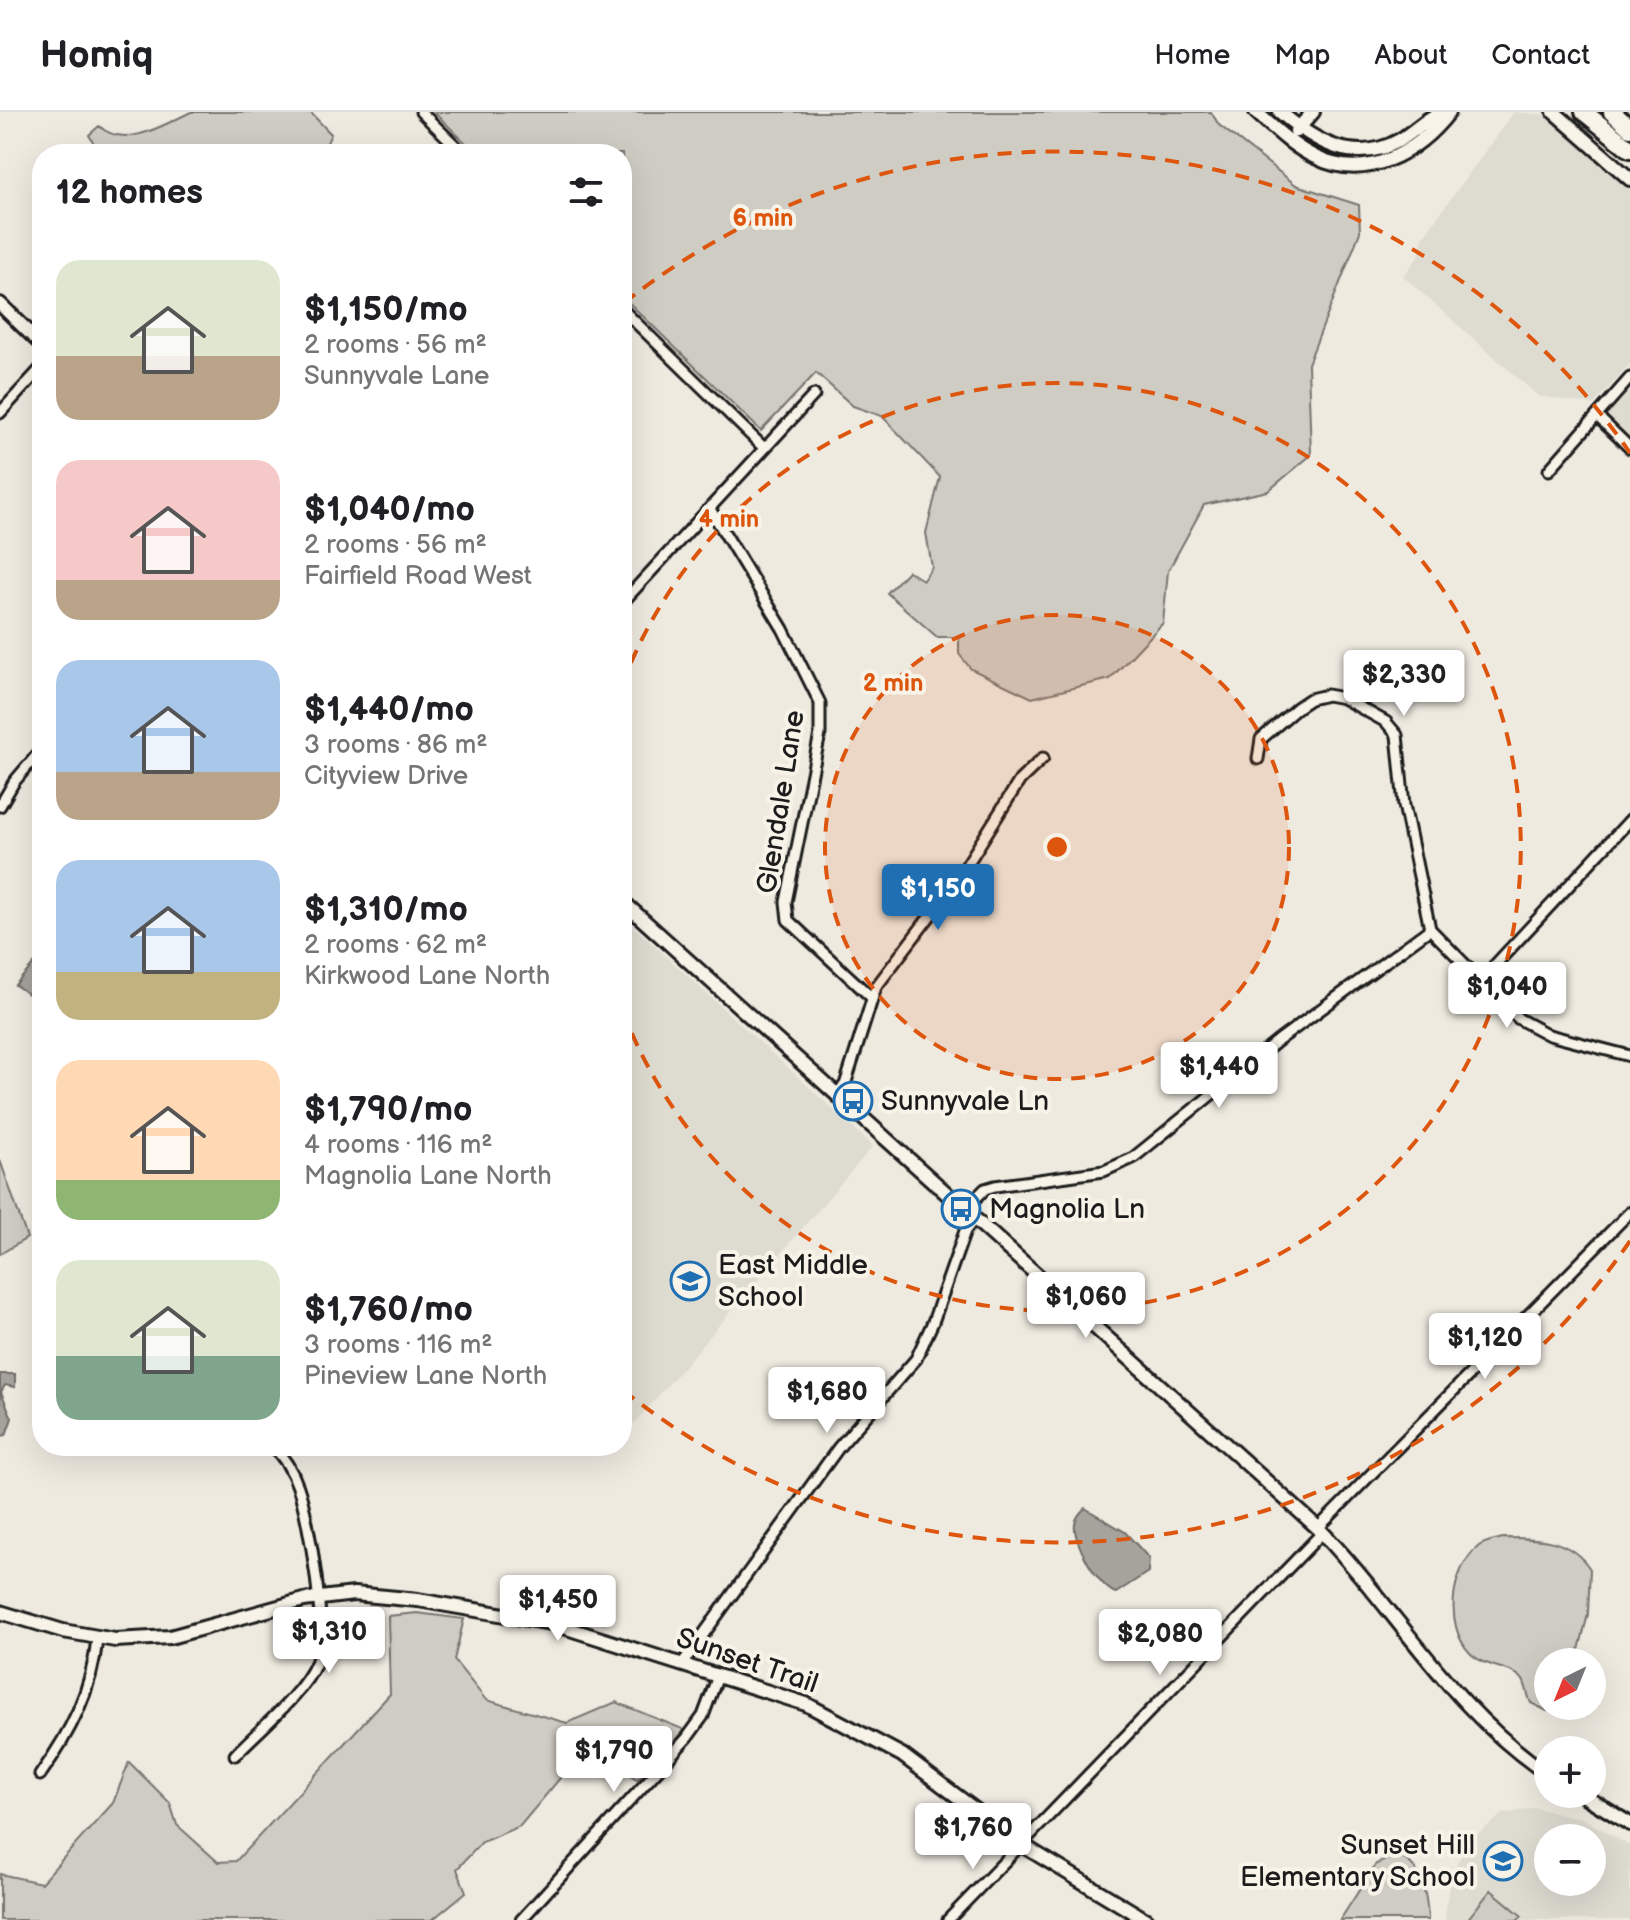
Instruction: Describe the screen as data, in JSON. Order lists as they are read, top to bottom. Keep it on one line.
{"streets":{"street":["Glendale Lane","Sunset Trail"]},"places":{"bus stop":["Sunnyvale Ln","Magnolia Ln"],"school or university":["East Middle School","Sunset Hill Elementary School"]},"north":"bottom left","page":{"header":"Homiq","nav":["Home","Map","About","Contact"],"heading":"12 homes","list":[{"name":"$1,150/mo","note":"2 rooms · 56 m² · Sunnyvale Lane"},{"name":"$1,040/mo","note":"2 rooms · 56 m² · Fairfield Road West"},{"name":"$1,440/mo","note":"3 rooms · 86 m² · Cityview Drive"},{"name":"$1,310/mo","note":"2 rooms · 62 m² · Kirkwood Lane North"},{"name":"$1,790/mo","note":"4 rooms · 116 m² · Magnolia Lane North"},{"name":"$1,760/mo","note":"3 rooms · 116 m² · Pineview Lane North"}],"price":["$2,330","$1,150","$1,040","$1,440","$1,060","$1,120","$1,680","$1,450","$1,310","$2,080","$1,790","$1,760"],"map_buttons":["+","−"]},"rings":["6 min","4 min","2 min"]}
